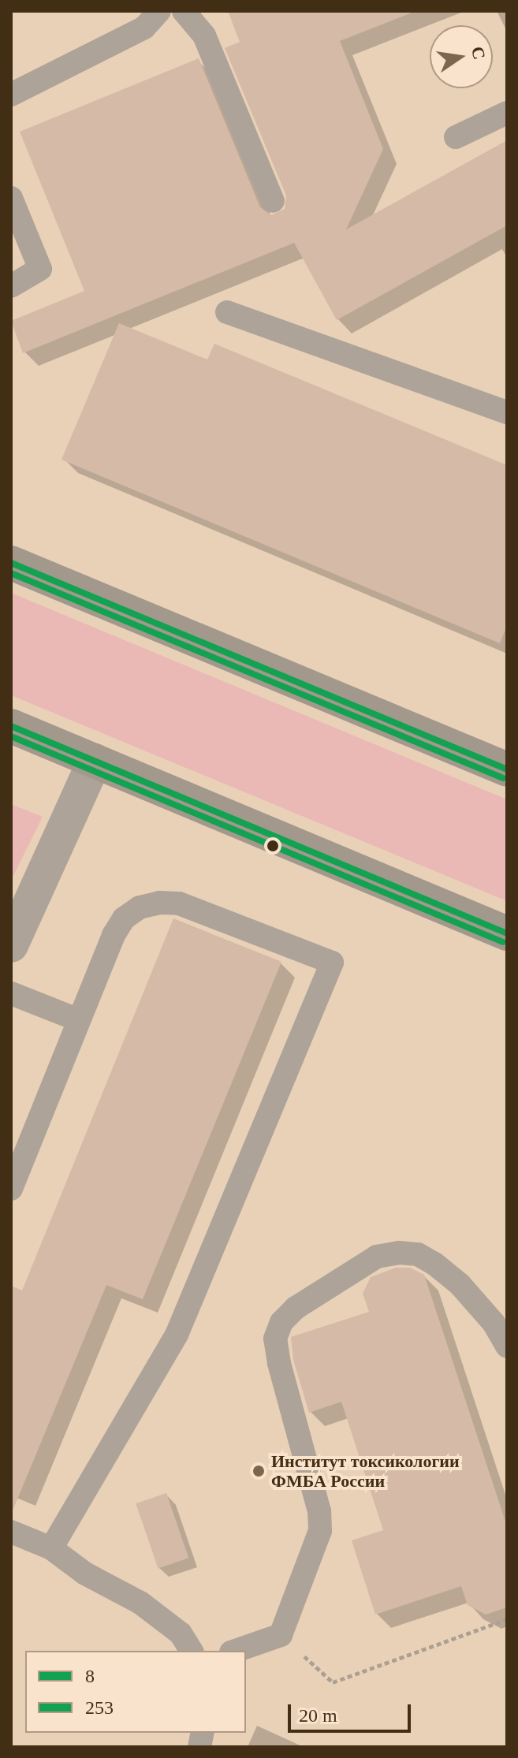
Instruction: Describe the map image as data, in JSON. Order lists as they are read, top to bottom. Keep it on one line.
{"places":["Институт токсикологии ФМБА России"],"lines":["transit line 8","transit line 253"],"legend":["8","253"],"scale_bar":"20 m","north":"right"}
